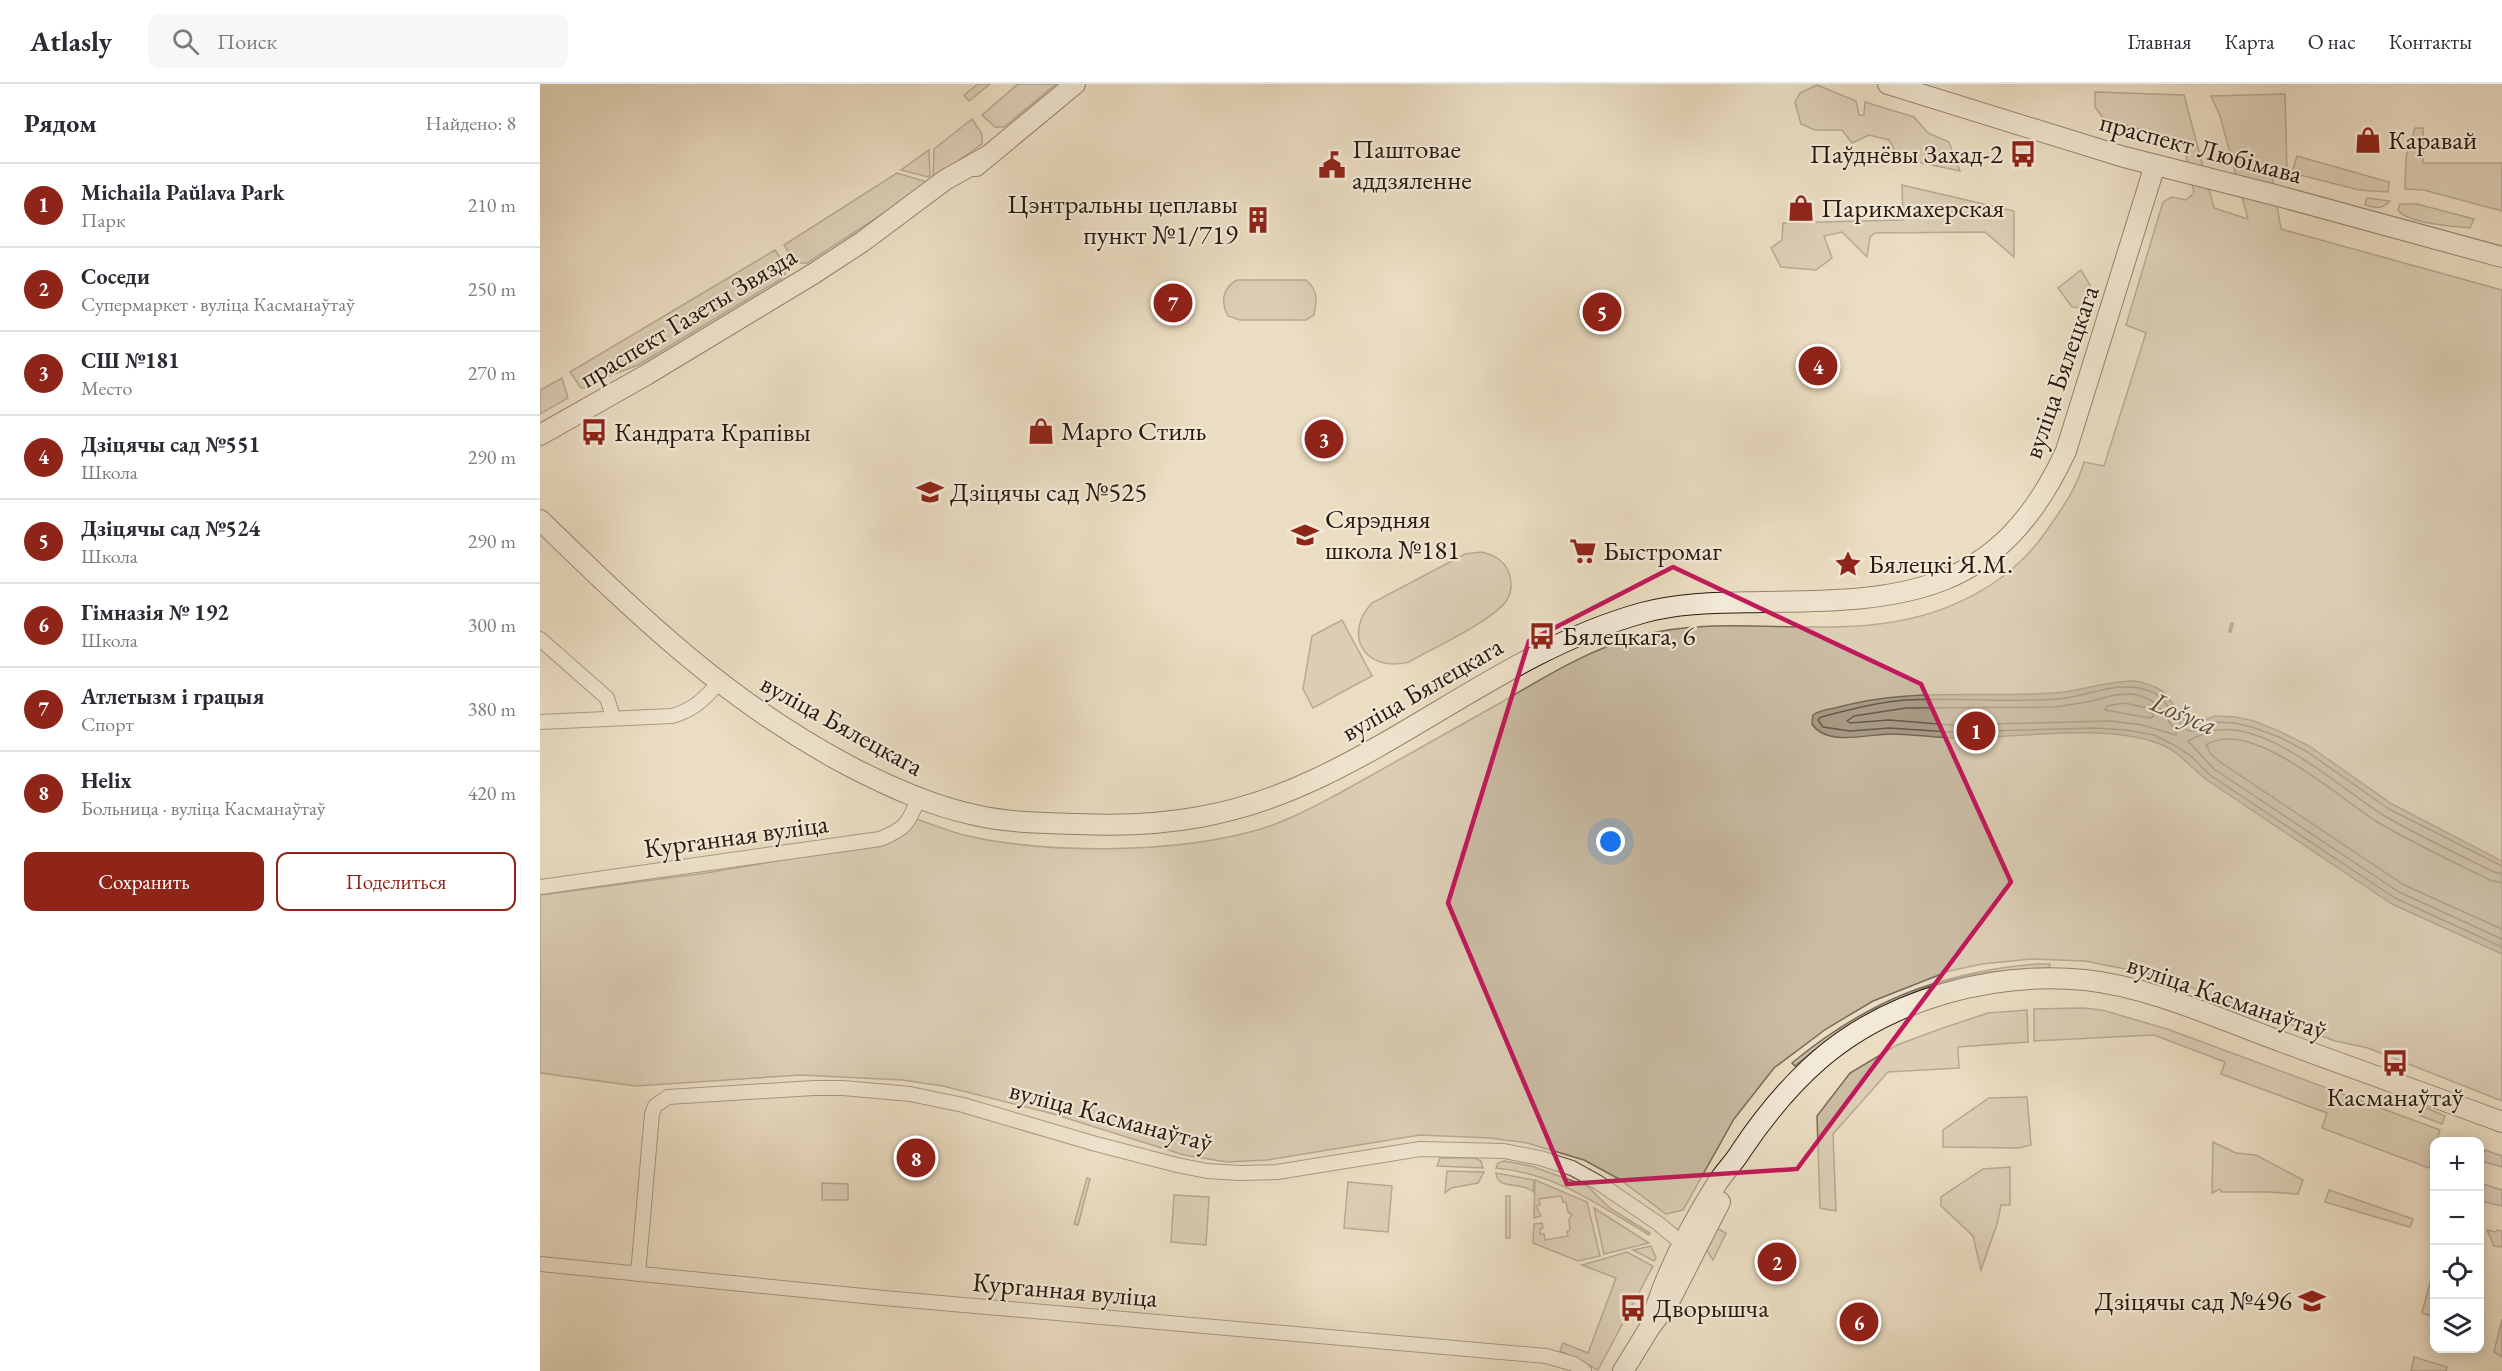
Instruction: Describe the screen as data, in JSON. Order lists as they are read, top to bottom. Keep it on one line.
{"streets":{"street":["праспект Любімава","праспект Газеты Звязда","вуліца Бялецкага","Курганная вуліца","вуліца Касманаўтаў"]},"crossings":[["праспект Любімава","вуліца Бялецкага"],["вуліца Бялецкага","Курганная вуліца"],["Курганная вуліца","вуліца Касманаўтаў"]],"water":["Lošyca"],"places":{"shop":["Каравай","Парикмахерская","Марго Стиль"],"bus stop":["Паўднёвы Захад-2","Кандрата Крапівы","Бялецкага, 6","Касманаўтаў","Дворышча"],"public building":["Паштовае аддзяленне"],"building":["Цэнтральны цеплавы пункт №1/719"],"school or university":["Дзіцячы сад №525","Сярэдняя школа №181","Дзіцячы сад №496"],"supermarket":["Быстромаг"],"place":["Бялецкі Я.М."]},"page":{"header":"Atlasly","search":"Поиск","nav":["Главная","Карта","О нас","Контакты"],"heading":["Рядом","Найдено: 8"],"list":[{"mark":"1","name":"Michaila Paŭlava Park","note":"Парк","value":"210 m"},{"mark":"2","name":"Соседи","note":"Супермаркет · вуліца Касманаўтаў","value":"250 m"},{"mark":"3","name":"СШ №181","note":"Место","value":"270 m"},{"mark":"4","name":"Дзіцячы сад №551","note":"Школа","value":"290 m"},{"mark":"5","name":"Дзіцячы сад №524","note":"Школа","value":"290 m"},{"mark":"6","name":"Гімназія № 192","note":"Школа","value":"300 m"},{"mark":"7","name":"Атлетызм і грацыя","note":"Спорт","value":"380 m"},{"mark":"8","name":"Helix","note":"Больница · вуліца Касманаўтаў","value":"420 m"}],"pins":["7","5","4","3","1","8","2","6"],"buttons":["Сохранить","Поделиться"],"map_buttons":["+","−"]}}
